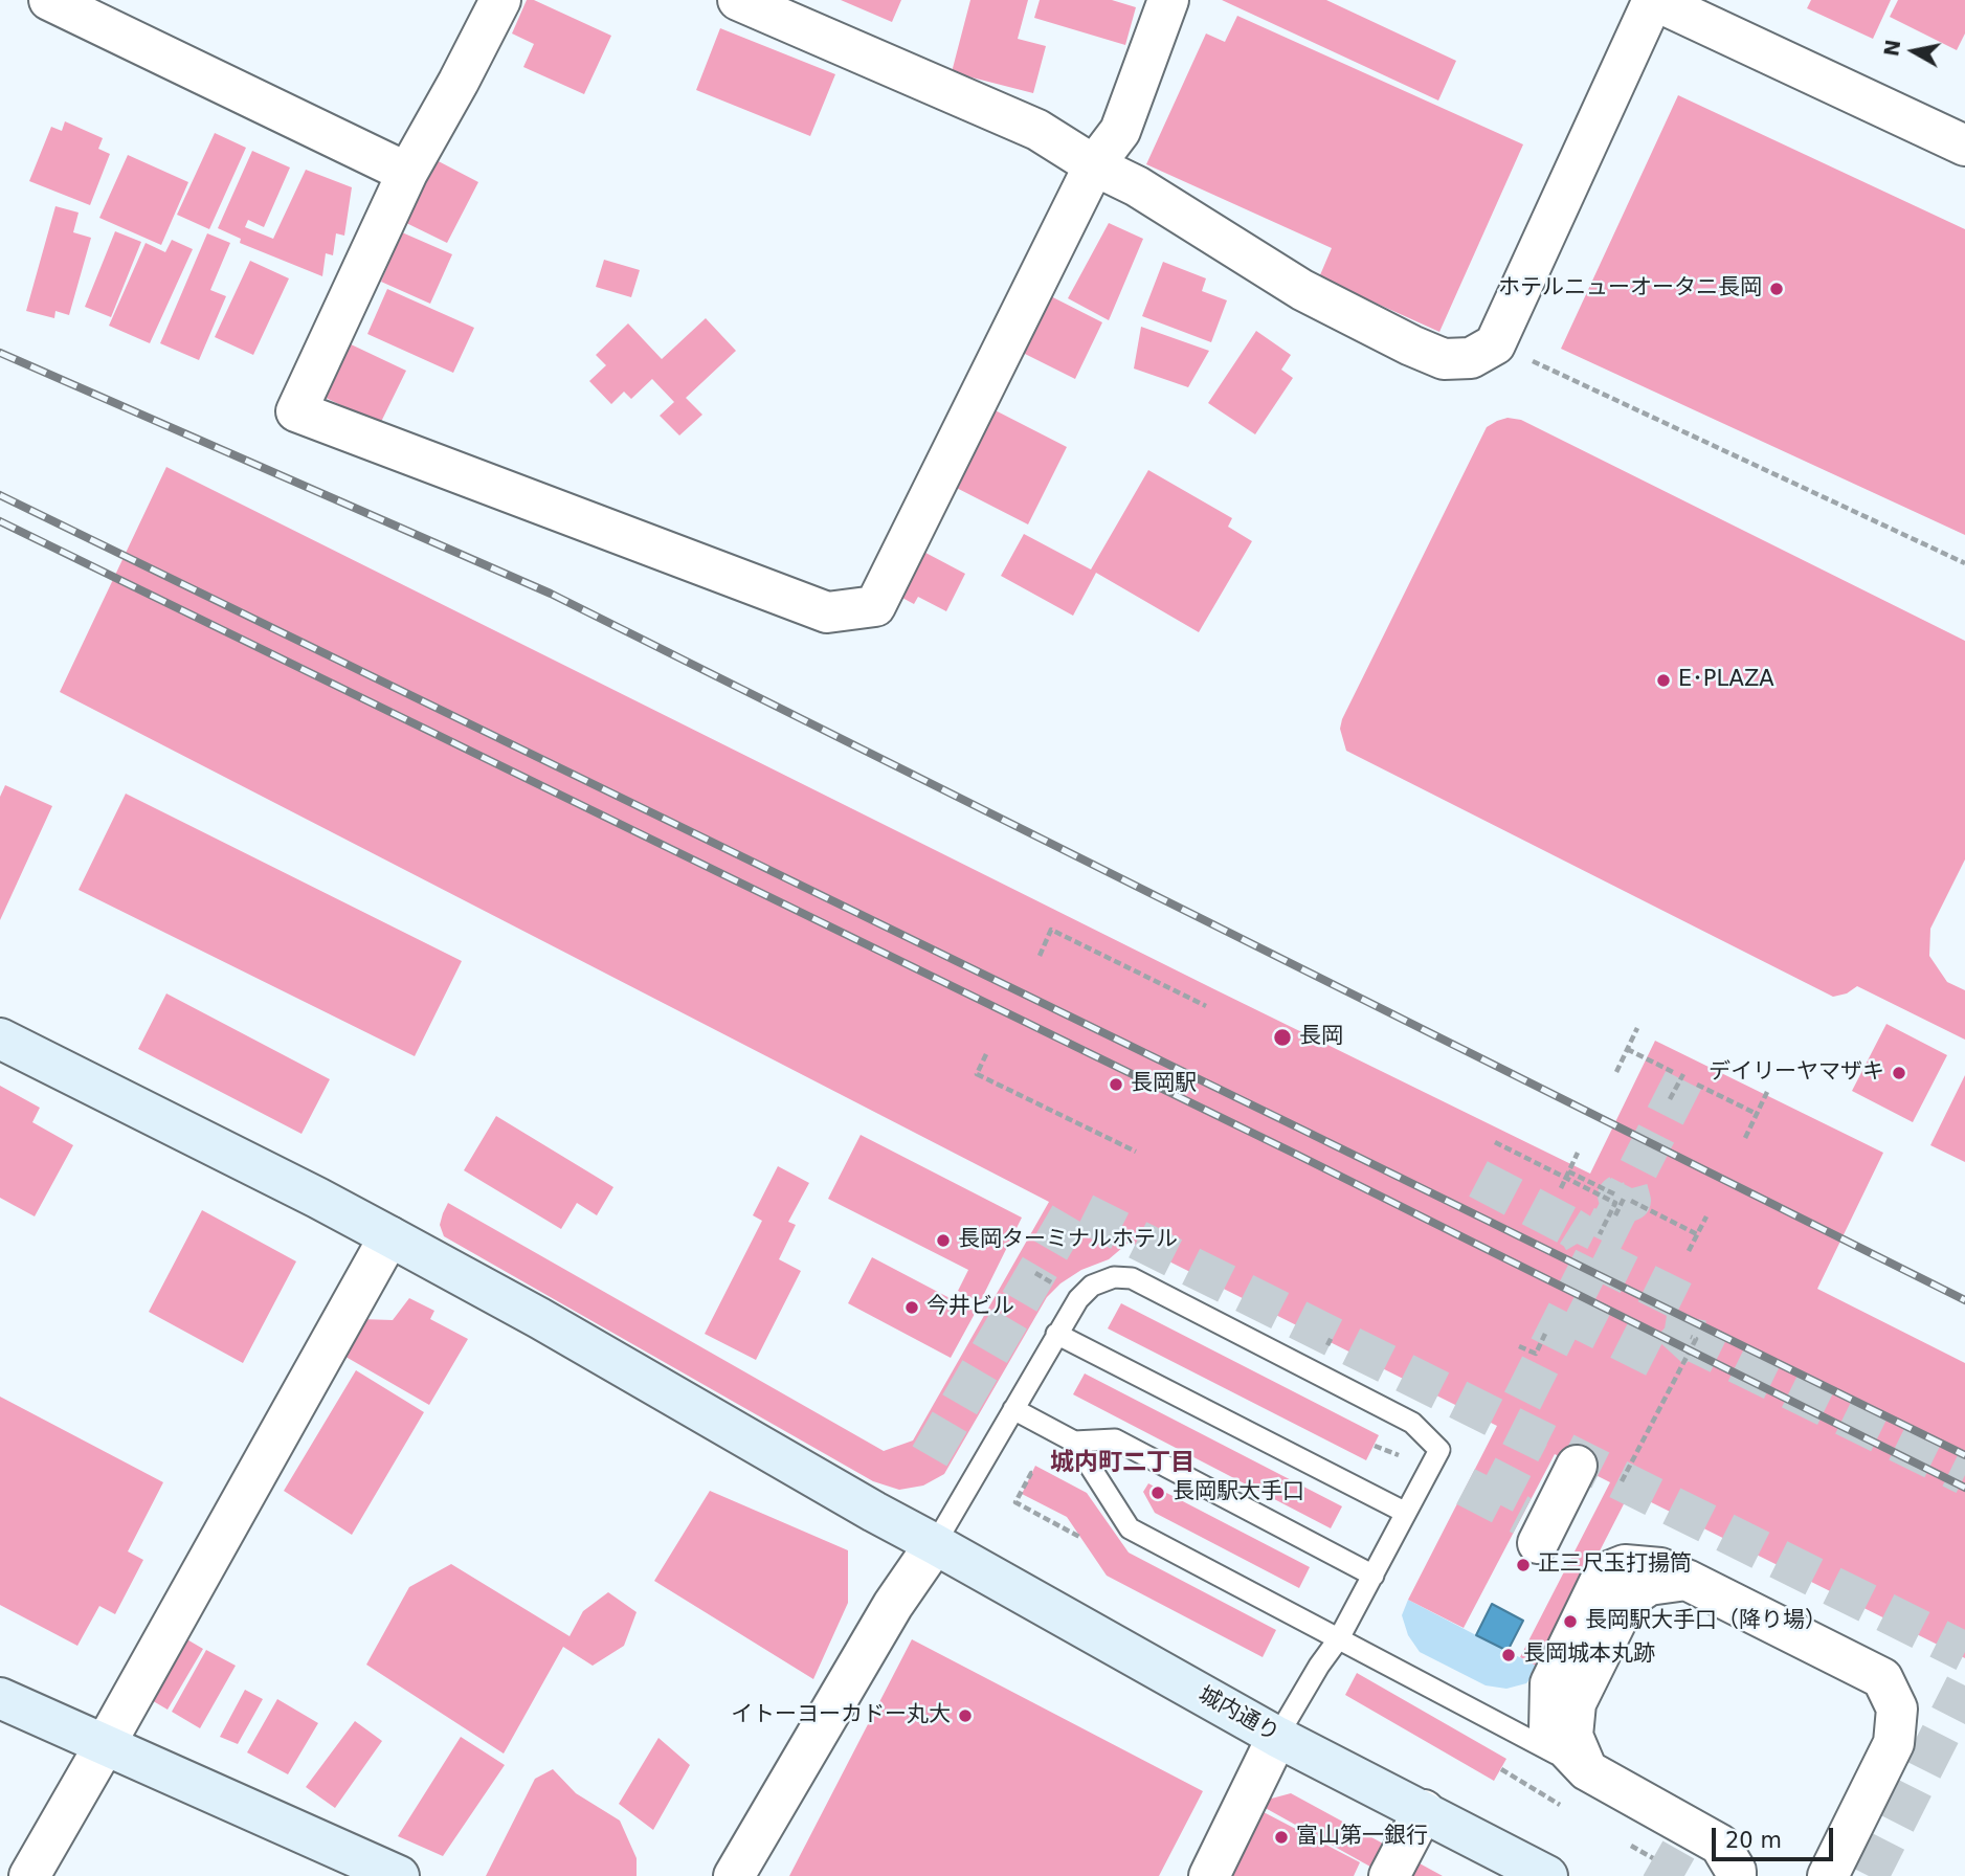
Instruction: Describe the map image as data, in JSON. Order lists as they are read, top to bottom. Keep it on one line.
{"streets":{"street":["城内通り"]},"districts":["城内町二丁目"],"places":["ホテルニューオータニ長岡","E･PLAZA","長岡","デイリーヤマザキ","長岡駅","長岡ターミナルホテル","今井ビル","長岡駅大手口","正三尺玉打揚筒","長岡駅大手口（降り場）","長岡城本丸跡","イトーヨーカドー丸大","富山第一銀行"],"scale_bar":"20 m","north":"left"}
